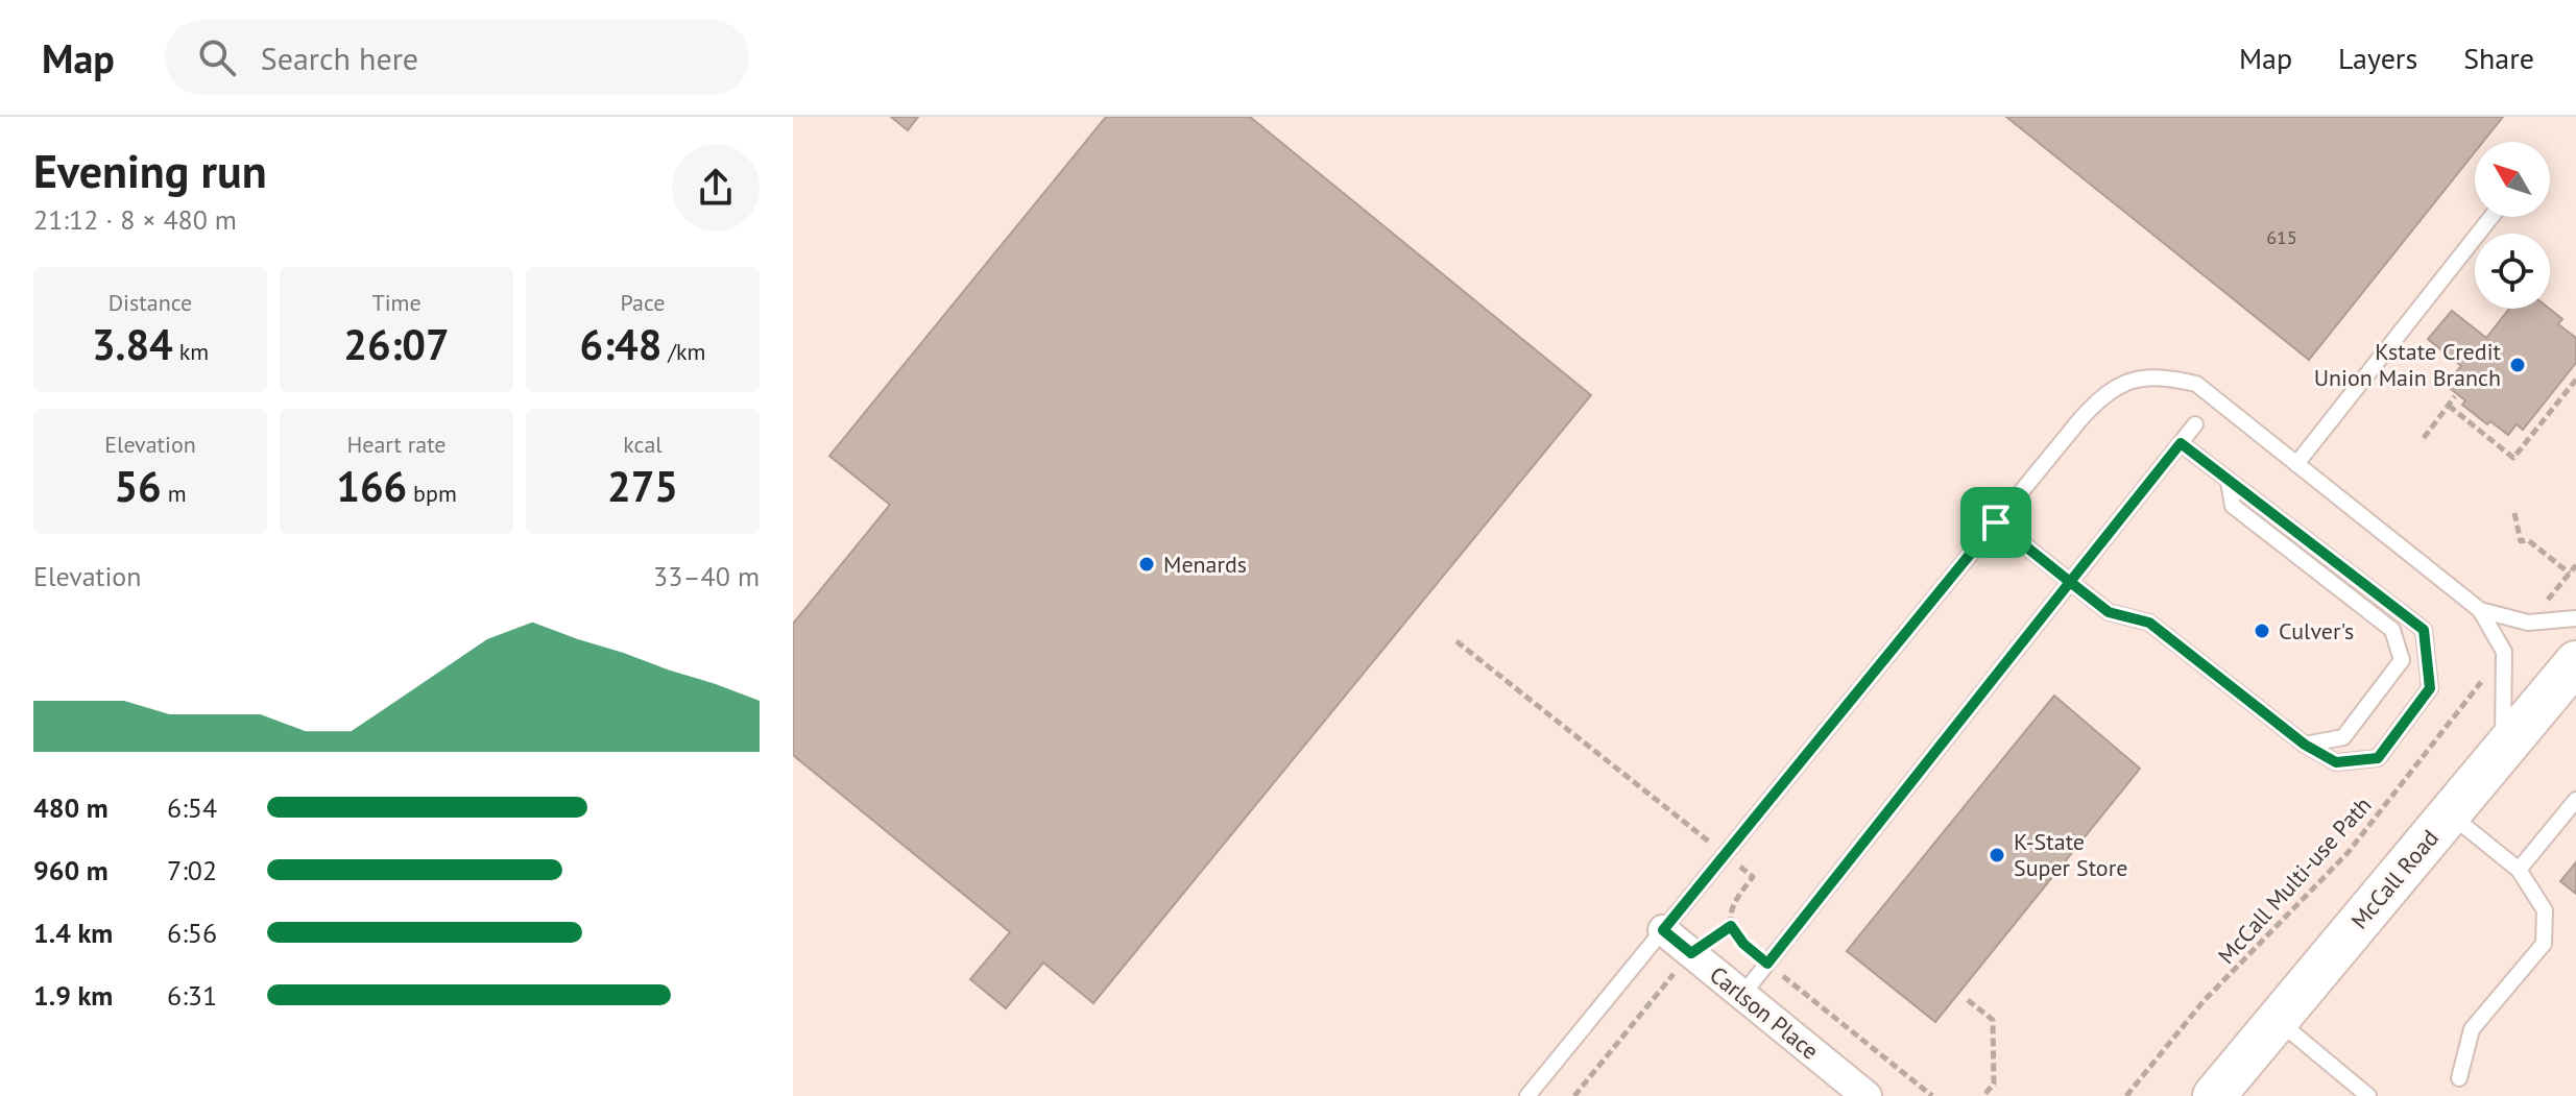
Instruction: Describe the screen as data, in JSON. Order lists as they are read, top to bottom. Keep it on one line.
{"streets":{"main road":["McCall Road"],"street":["Carlson Place"],"path":["McCall Multi-use Path"]},"places":["Kstate Credit Union Main Branch","Menards","Culver's","K-State Super Store"],"house_numbers":["615"],"north":"top left","page":{"header":"Map","search":"Search here","nav":["Map","Layers","Share"],"heading":["Evening run","21:12 · 8 × 480 m"],"stats":[["Distance","3.84 km"],["Time","26:07"],["Pace","6:48 /km"],["Elevation","56 m"],["Heart rate","166 bpm"],["kcal","275"]],"chart":["Elevation","33–40 m"],"list":[{"name":"480 m","note":"6:54"},{"name":"960 m","note":"7:02"},{"name":"1.4 km","note":"6:56"},{"name":"1.9 km","note":"6:31"}]}}
